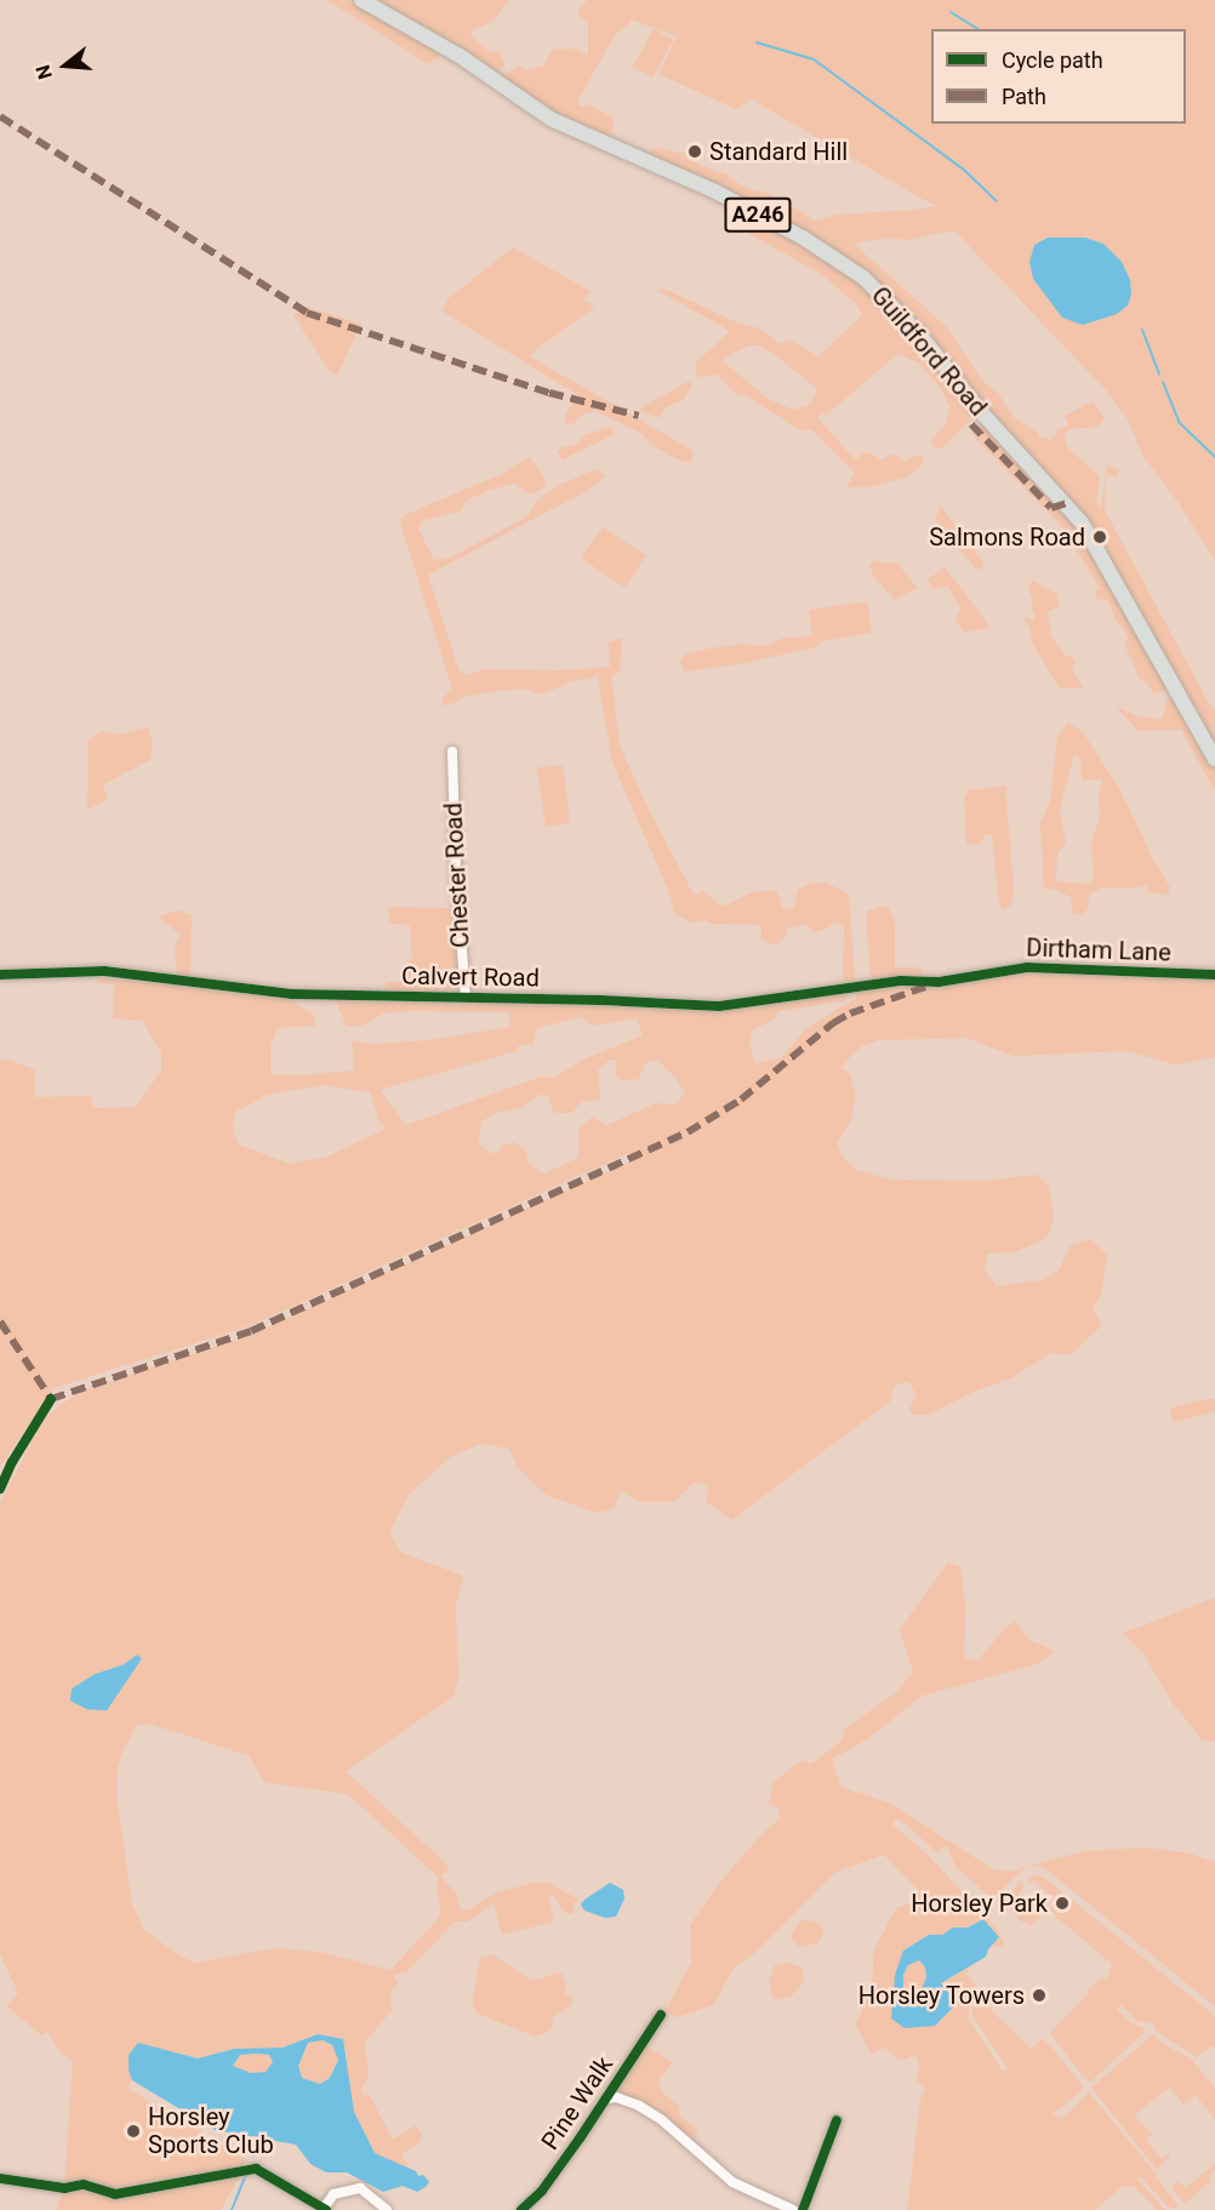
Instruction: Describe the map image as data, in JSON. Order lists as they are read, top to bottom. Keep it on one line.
{"streets":{"main road":["A246","Guildford Road"],"street":["Chester Road","Dirtham Lane","Calvert Road","Pine Walk"]},"crossings":[["Chester Road","Calvert Road"],["Dirtham Lane","Calvert Road"]],"places":["Standard Hill","Salmons Road","Horsley Park","Horsley Towers","Horsley Sports Club"],"legend":["Cycle path","Path"],"north":"left"}
